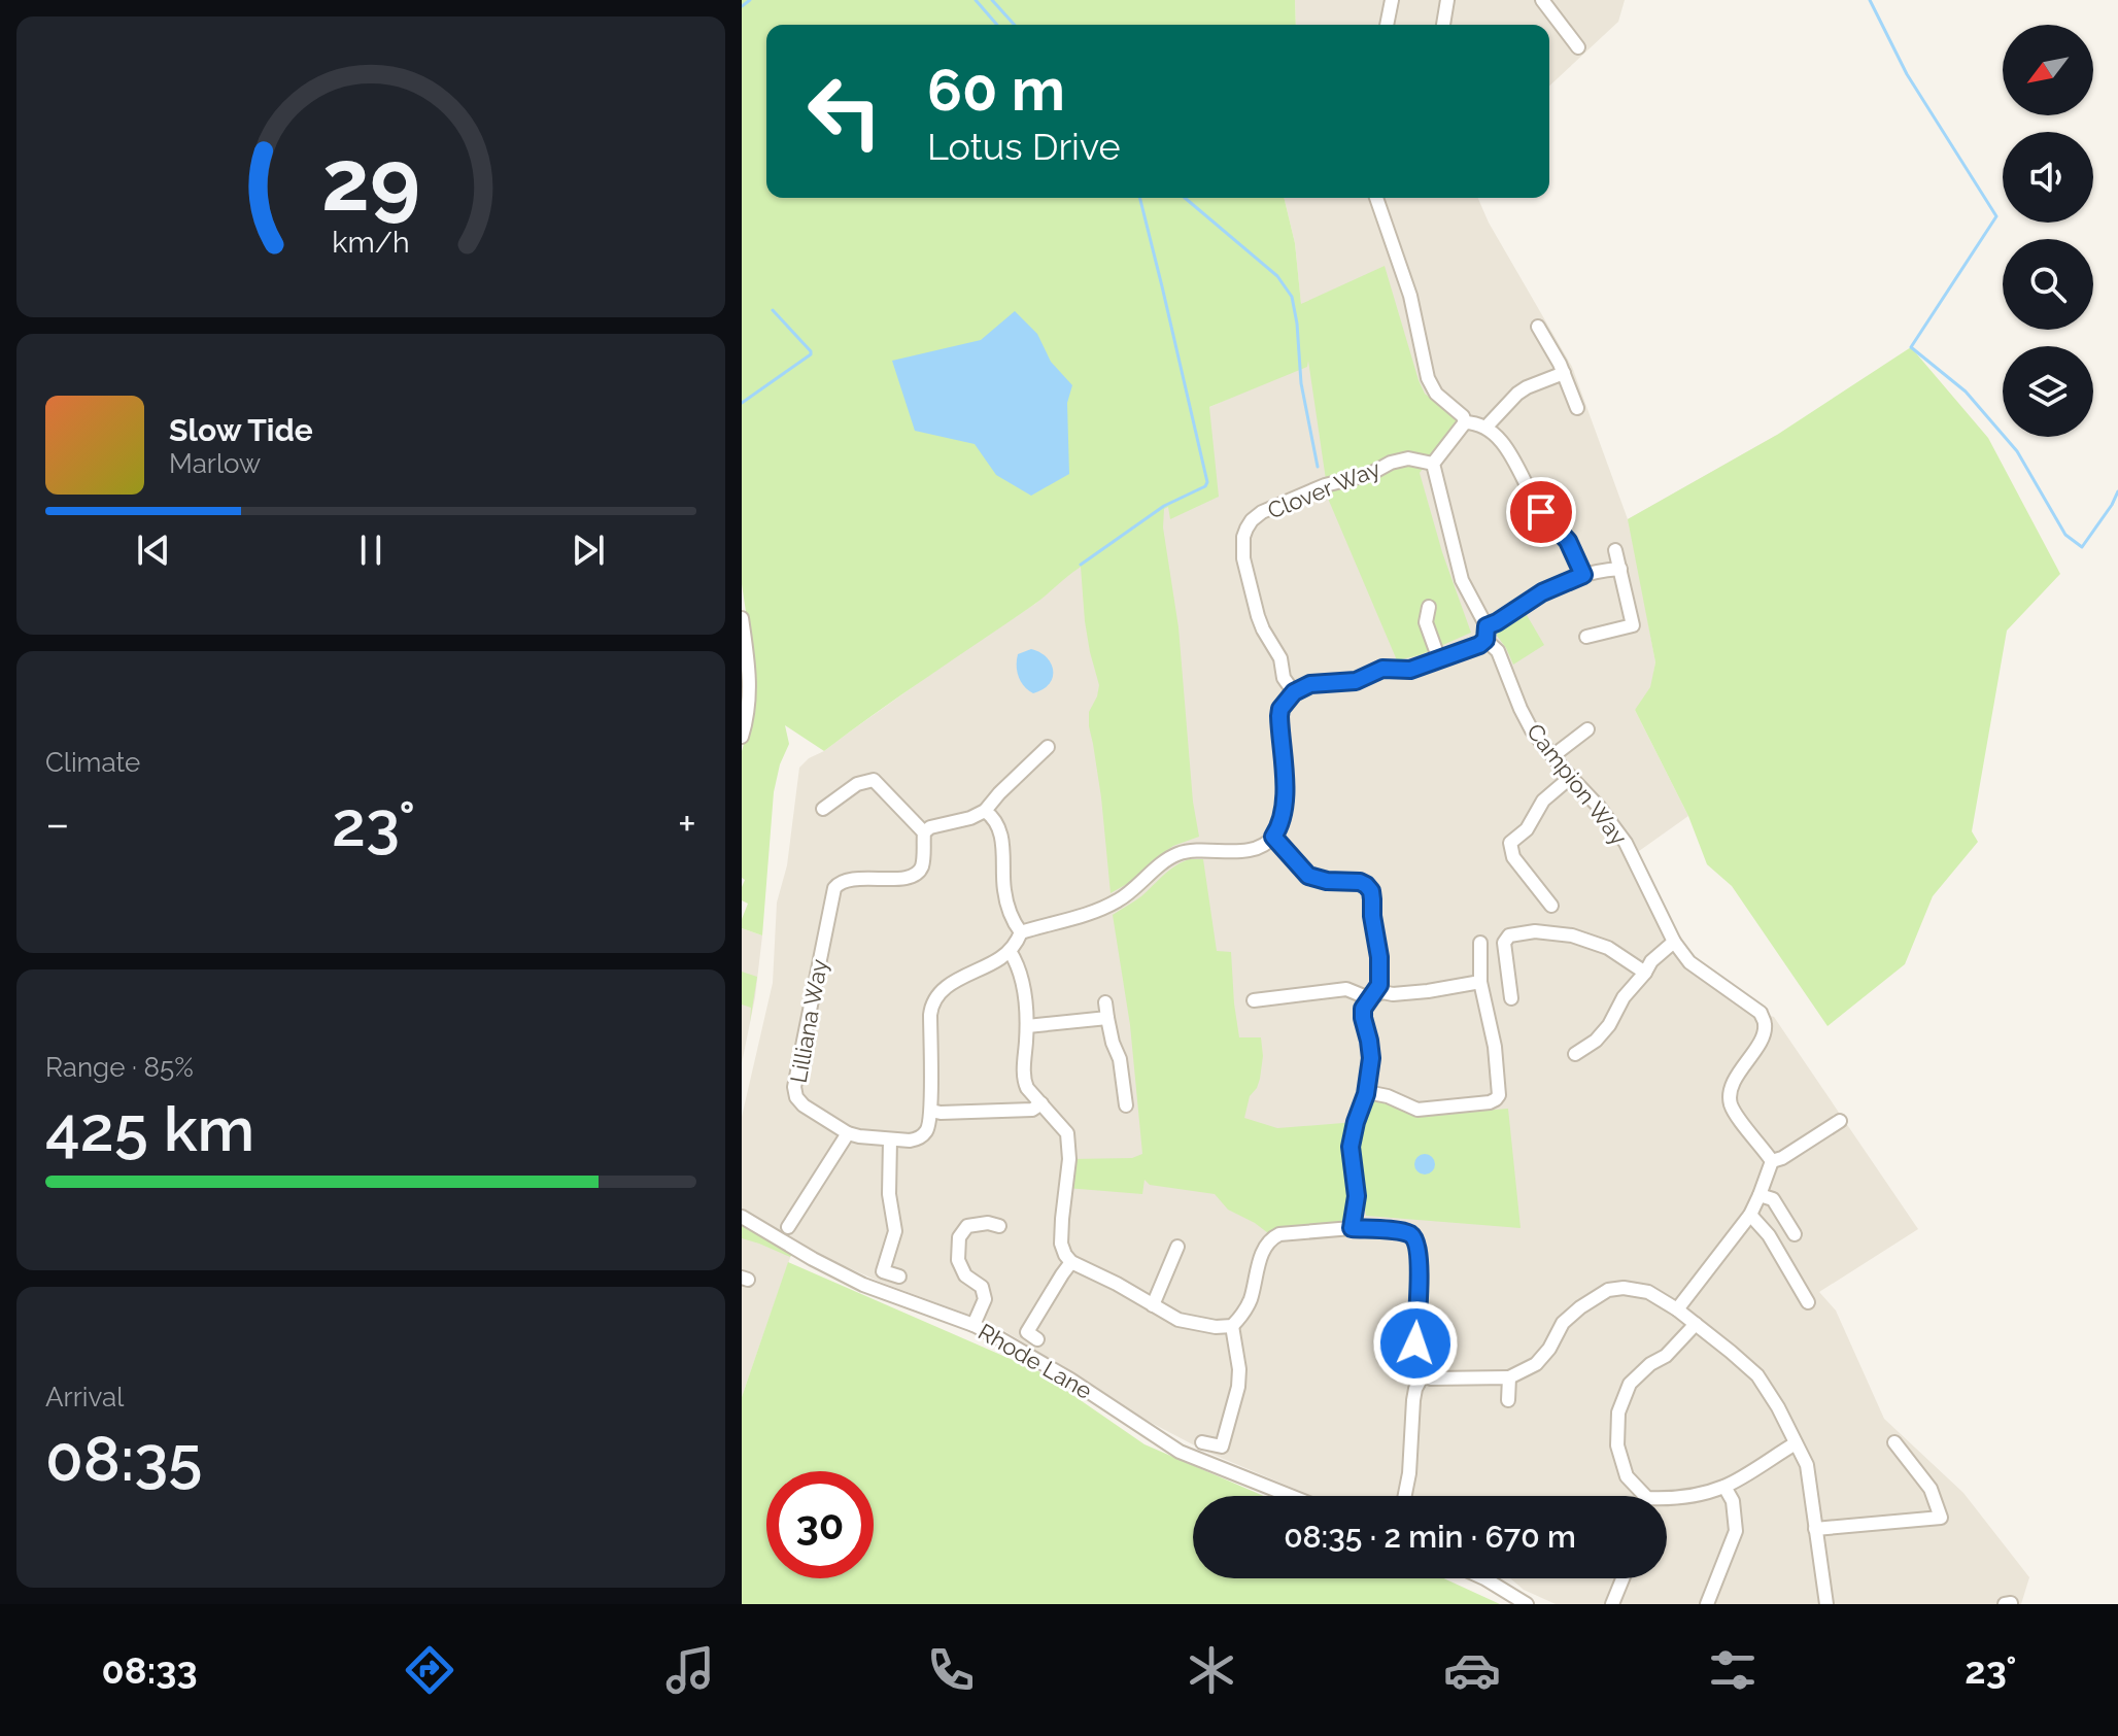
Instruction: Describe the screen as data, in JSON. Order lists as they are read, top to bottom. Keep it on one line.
{"streets":{"street":["Clover Way","Campion Way","Lilliana Way","Rhode Lane"]},"crossings":[["Clover Way","Campion Way"]],"north":"bottom left","page":{"turn":["60 m","Lotus Drive"],"song":["Slow Tide","Marlow"],"tile":["Climate",["Range · 85%","425 km"],["Arrival","08:35"]],"heat":["−","23°","+"],"limit":"30","trip":"08:35 · 2 min · 670 m","tabs":["08:33","23°"],"gauge":["29","km/h"]}}
